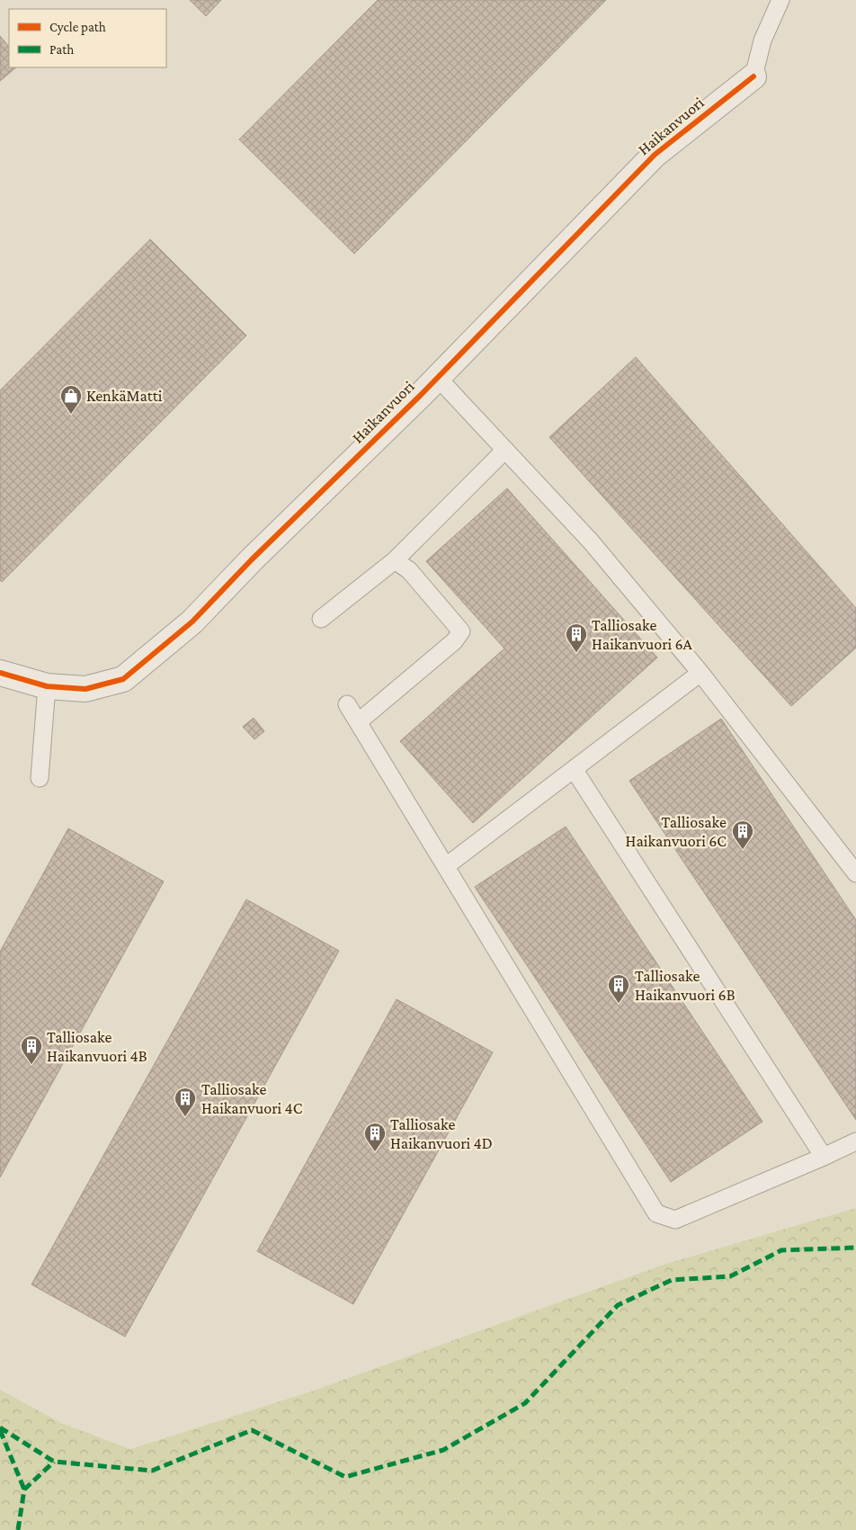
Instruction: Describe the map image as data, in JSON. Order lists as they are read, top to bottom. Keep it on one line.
{"streets":{"street":["Haikanvuori"]},"places":{"shop":["KenkäMatti"],"building":["Talliosake Haikanvuori 6A","Talliosake Haikanvuori 6C","Talliosake Haikanvuori 6B","Talliosake Haikanvuori 4B","Talliosake Haikanvuori 4C","Talliosake Haikanvuori 4D"]},"legend":["Cycle path","Path"]}
